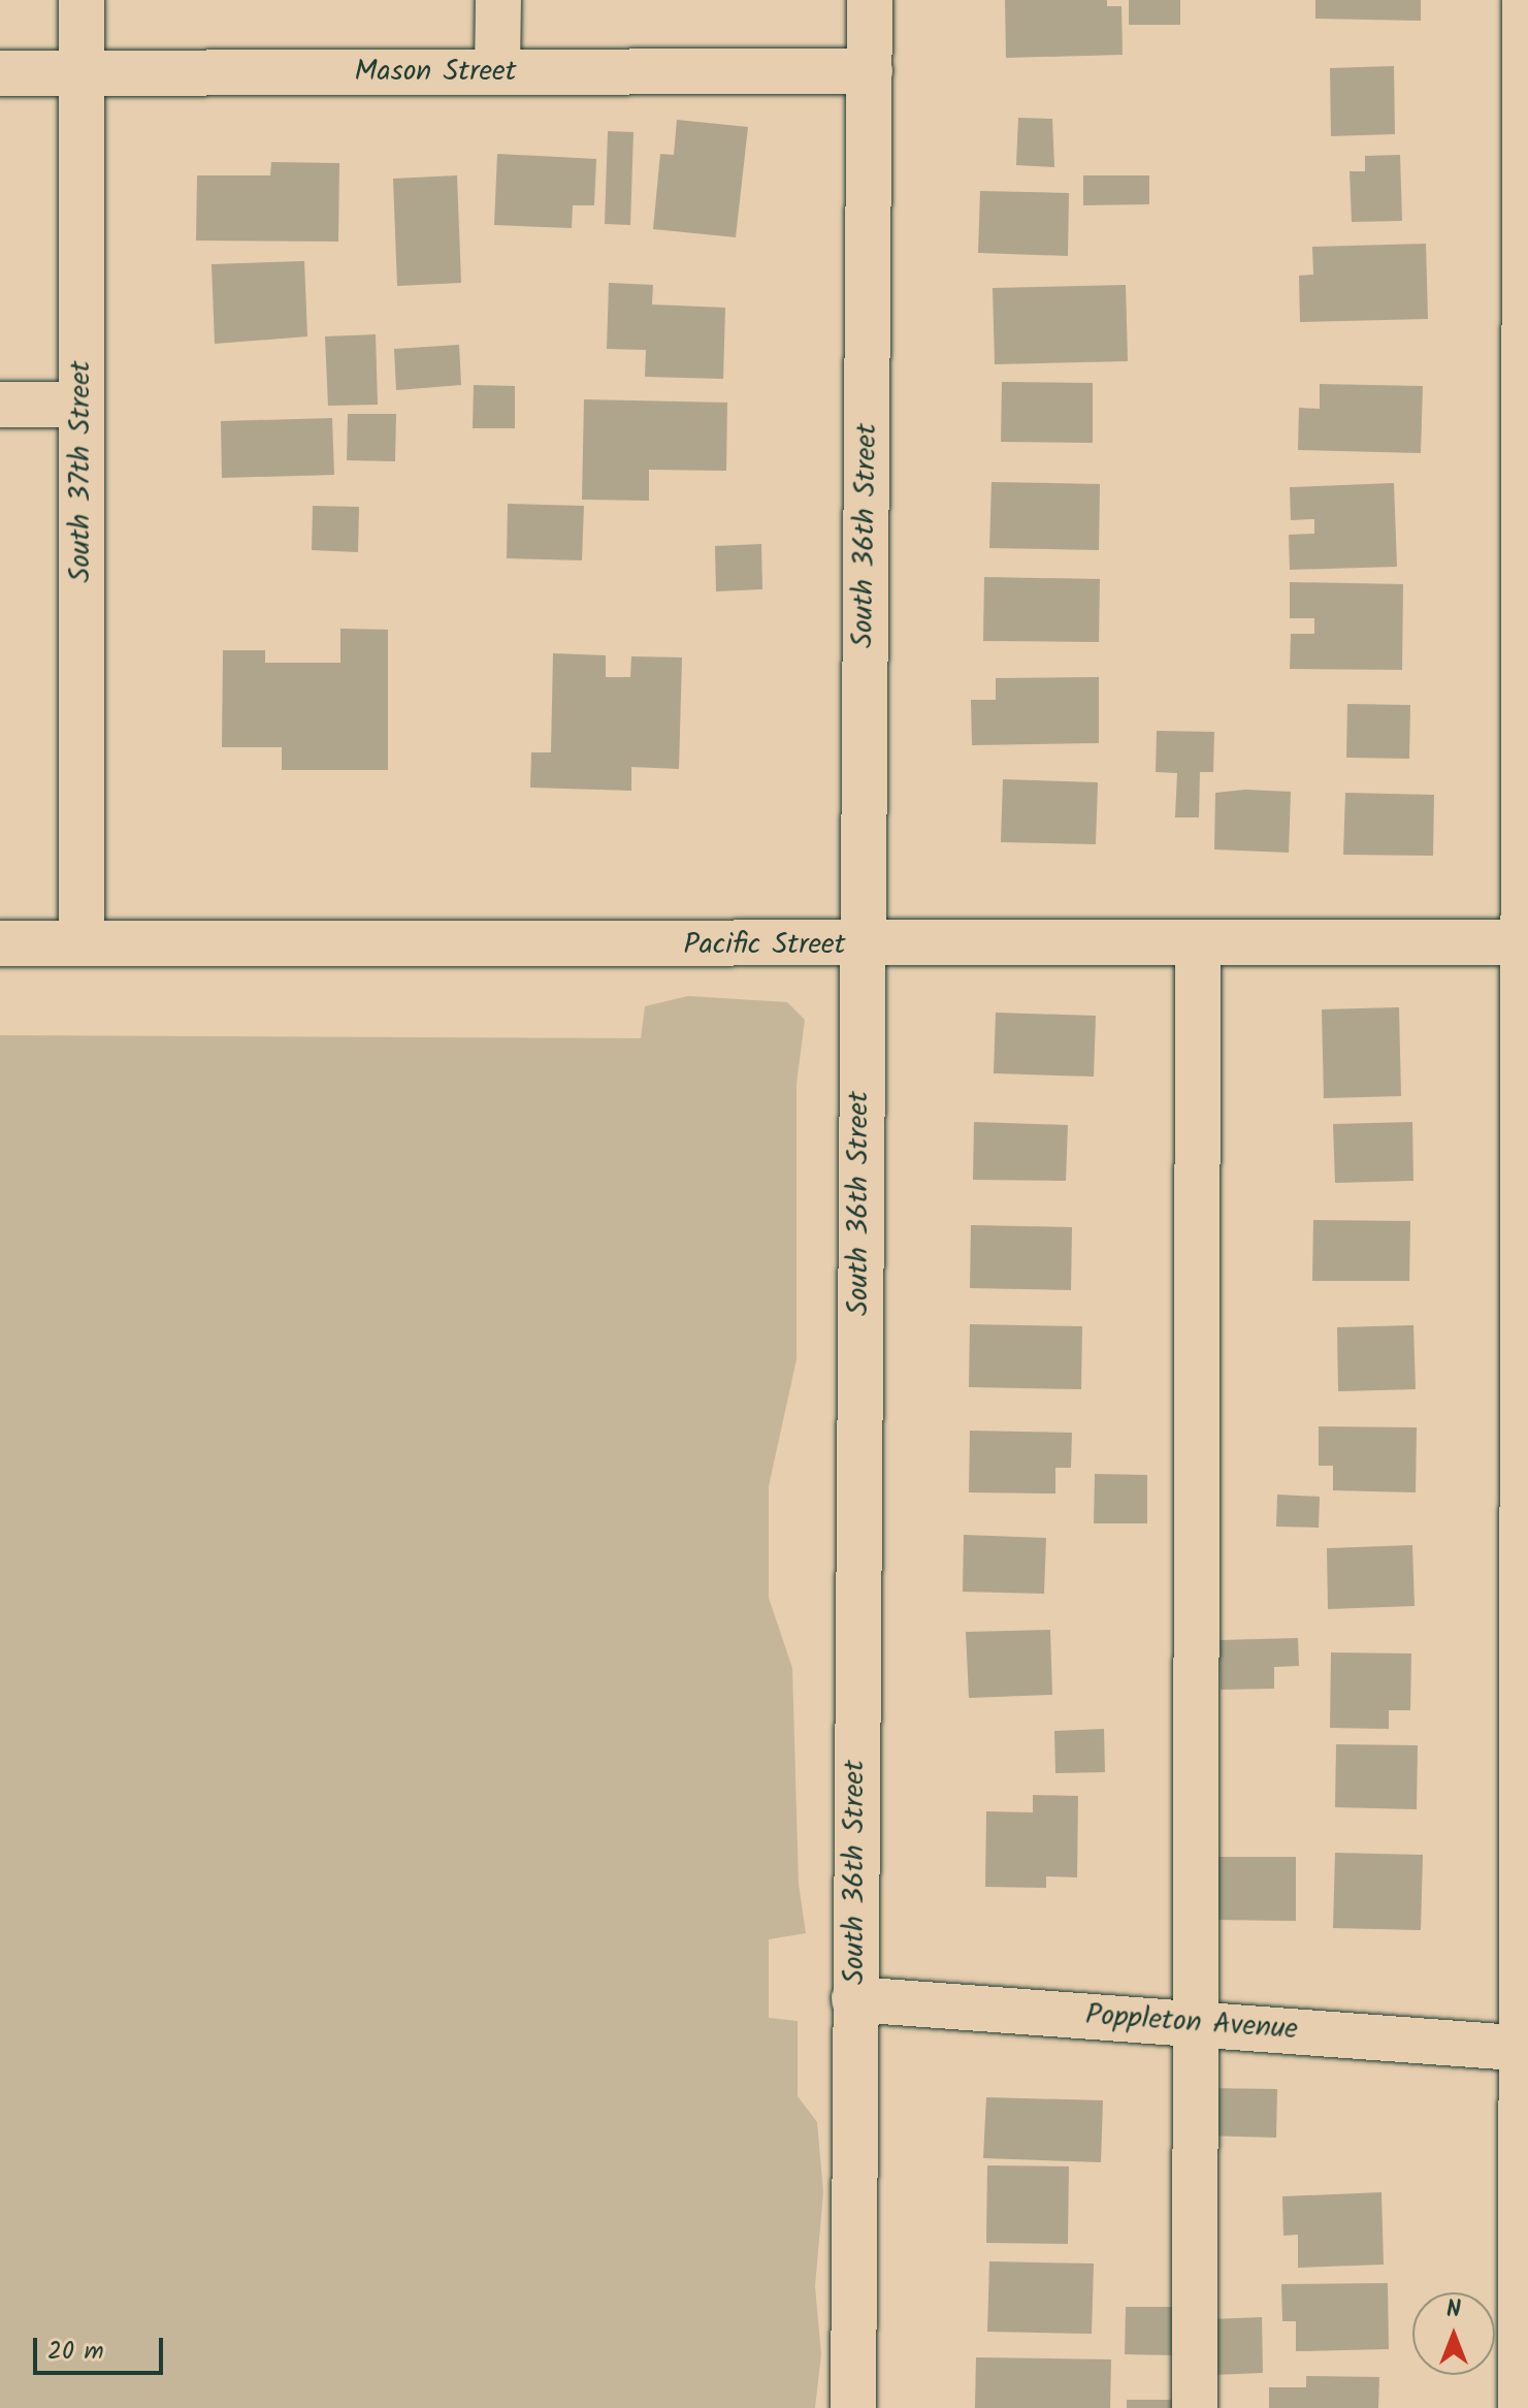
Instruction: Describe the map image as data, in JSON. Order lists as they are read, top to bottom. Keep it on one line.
{"streets":{"street":["Mason Street","South 37th Street","South 36th Street","Pacific Street","Poppleton Avenue"]},"crossings":[["Mason Street","South 37th Street"],["Mason Street","South 36th Street"],["South 37th Street","Pacific Street"],["South 36th Street","Pacific Street"],["South 36th Street","Poppleton Avenue"]],"scale_bar":"20 m","north":"top"}
